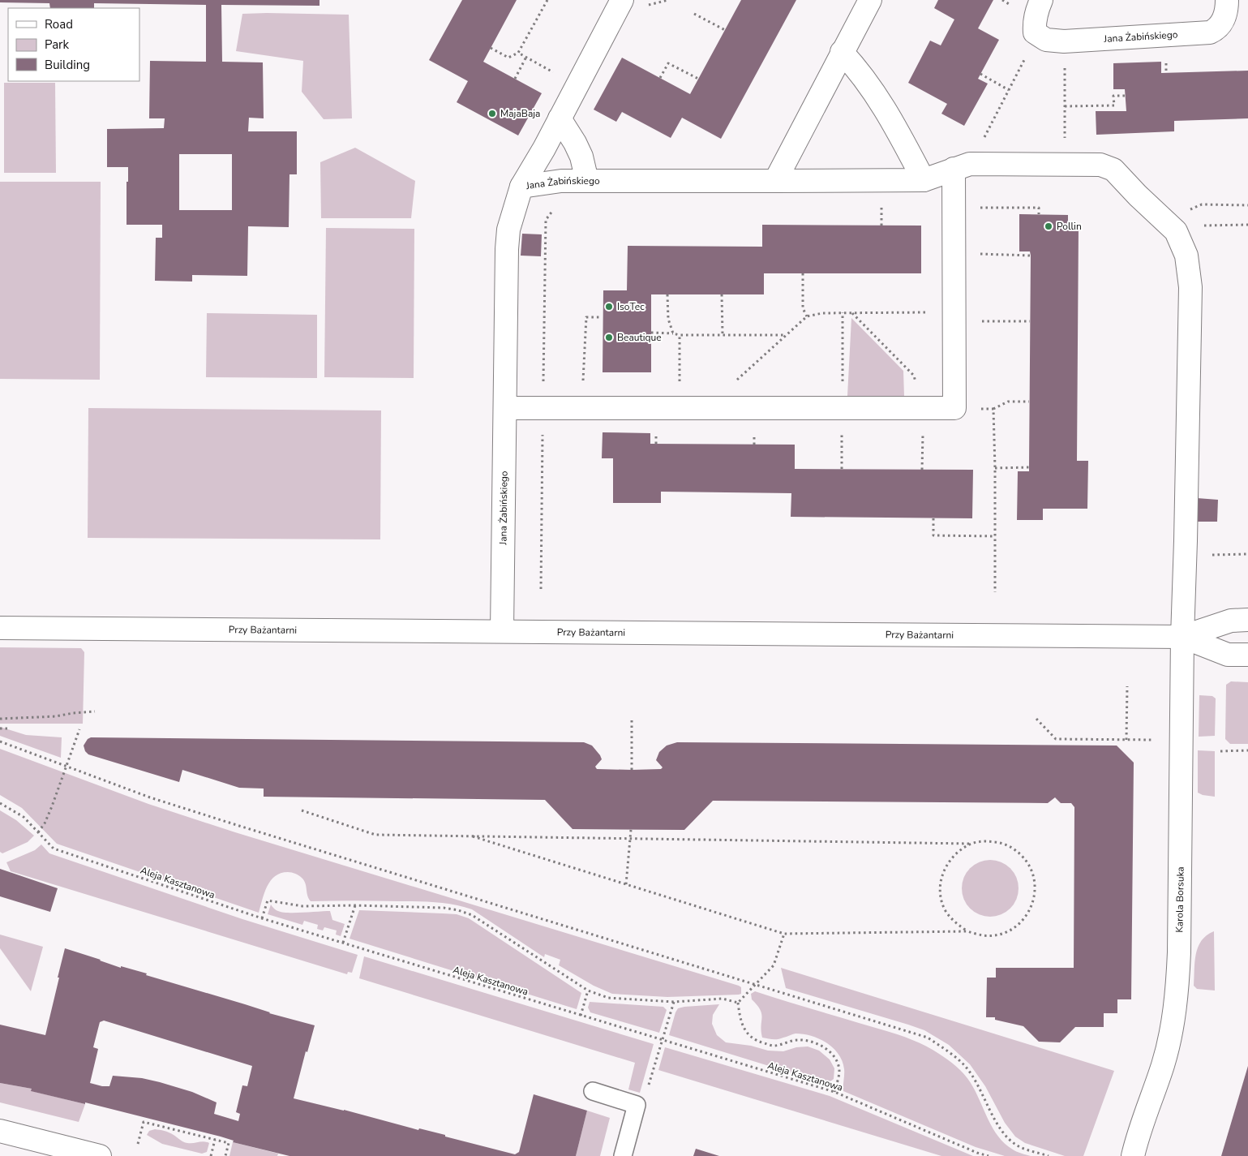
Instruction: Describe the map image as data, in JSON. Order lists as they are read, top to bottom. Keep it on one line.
{"streets":{"street":["Jana Żabińskiego","Przy Bażantarni","Karola Borsuka"],"path":["Aleja Kasztanowa"]},"crossings":[["Jana Żabińskiego","Przy Bażantarni"],["Przy Bażantarni","Karola Borsuka"]],"places":["MajaBaja","Pollin","IsoTec","Beautique"],"legend":["Road","Park","Building"]}
